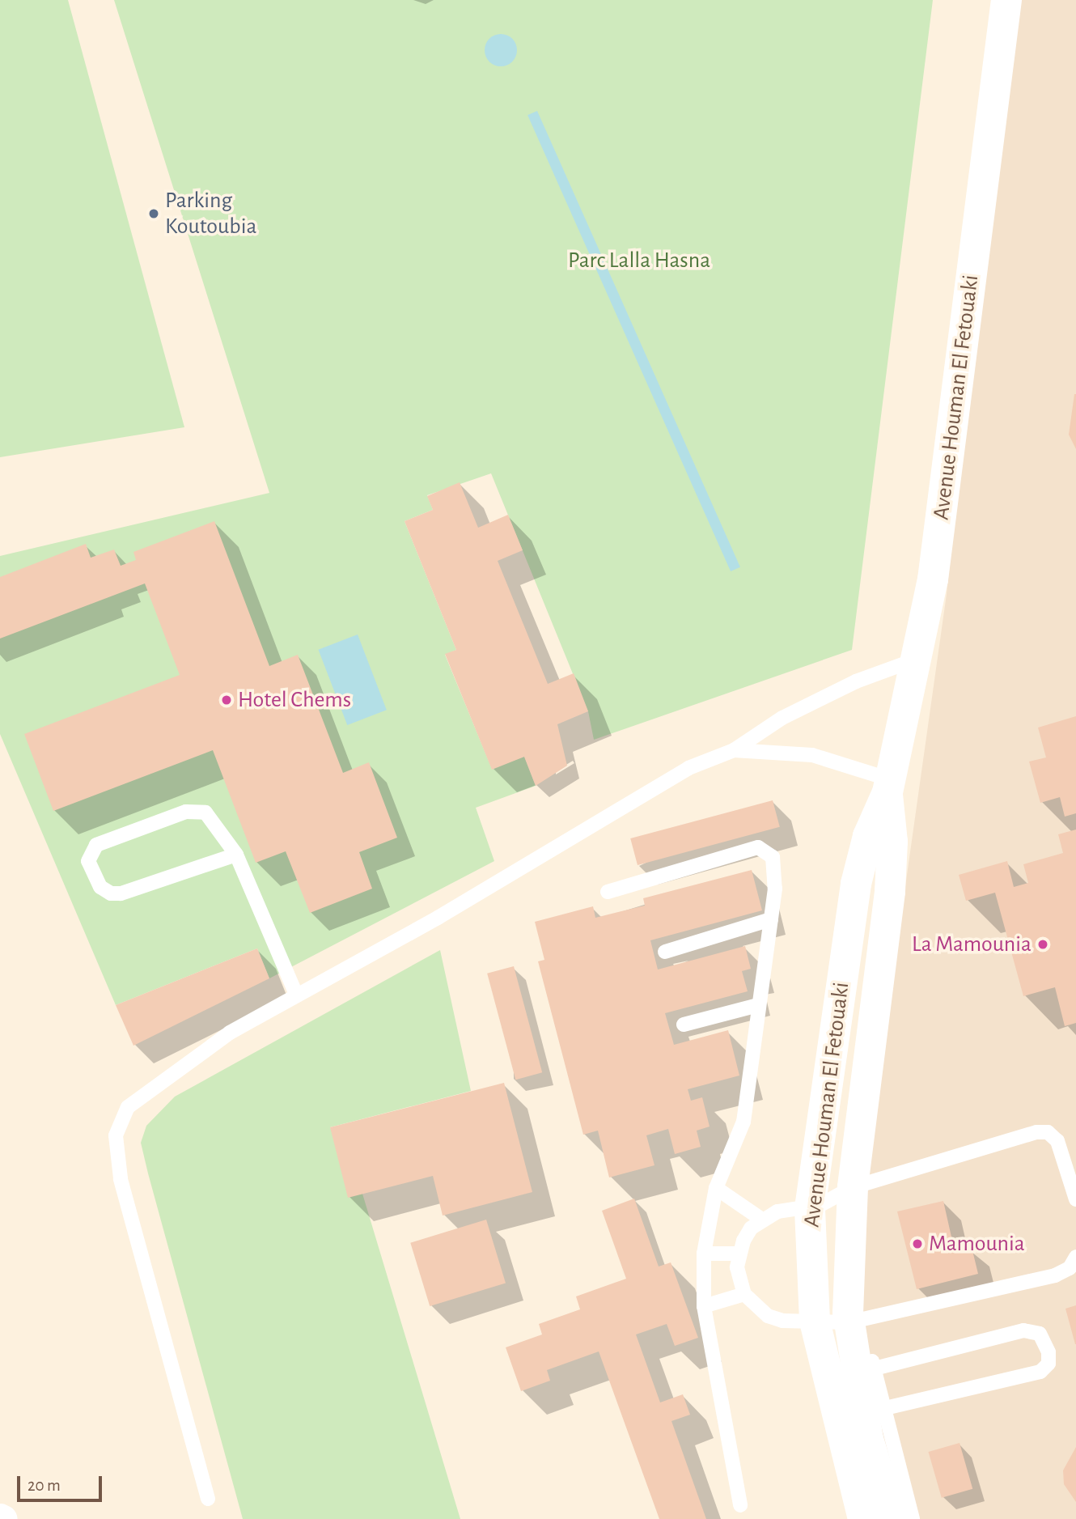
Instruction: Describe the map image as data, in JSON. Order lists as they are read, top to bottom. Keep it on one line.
{"streets":{"street":["Avenue Houman El Fetouaki"]},"parks":["Parc Lalla Hasna"],"places":["Parking Koutoubia","Hotel Chems","La Mamounia","Mamounia"],"scale_bar":"20 m"}
